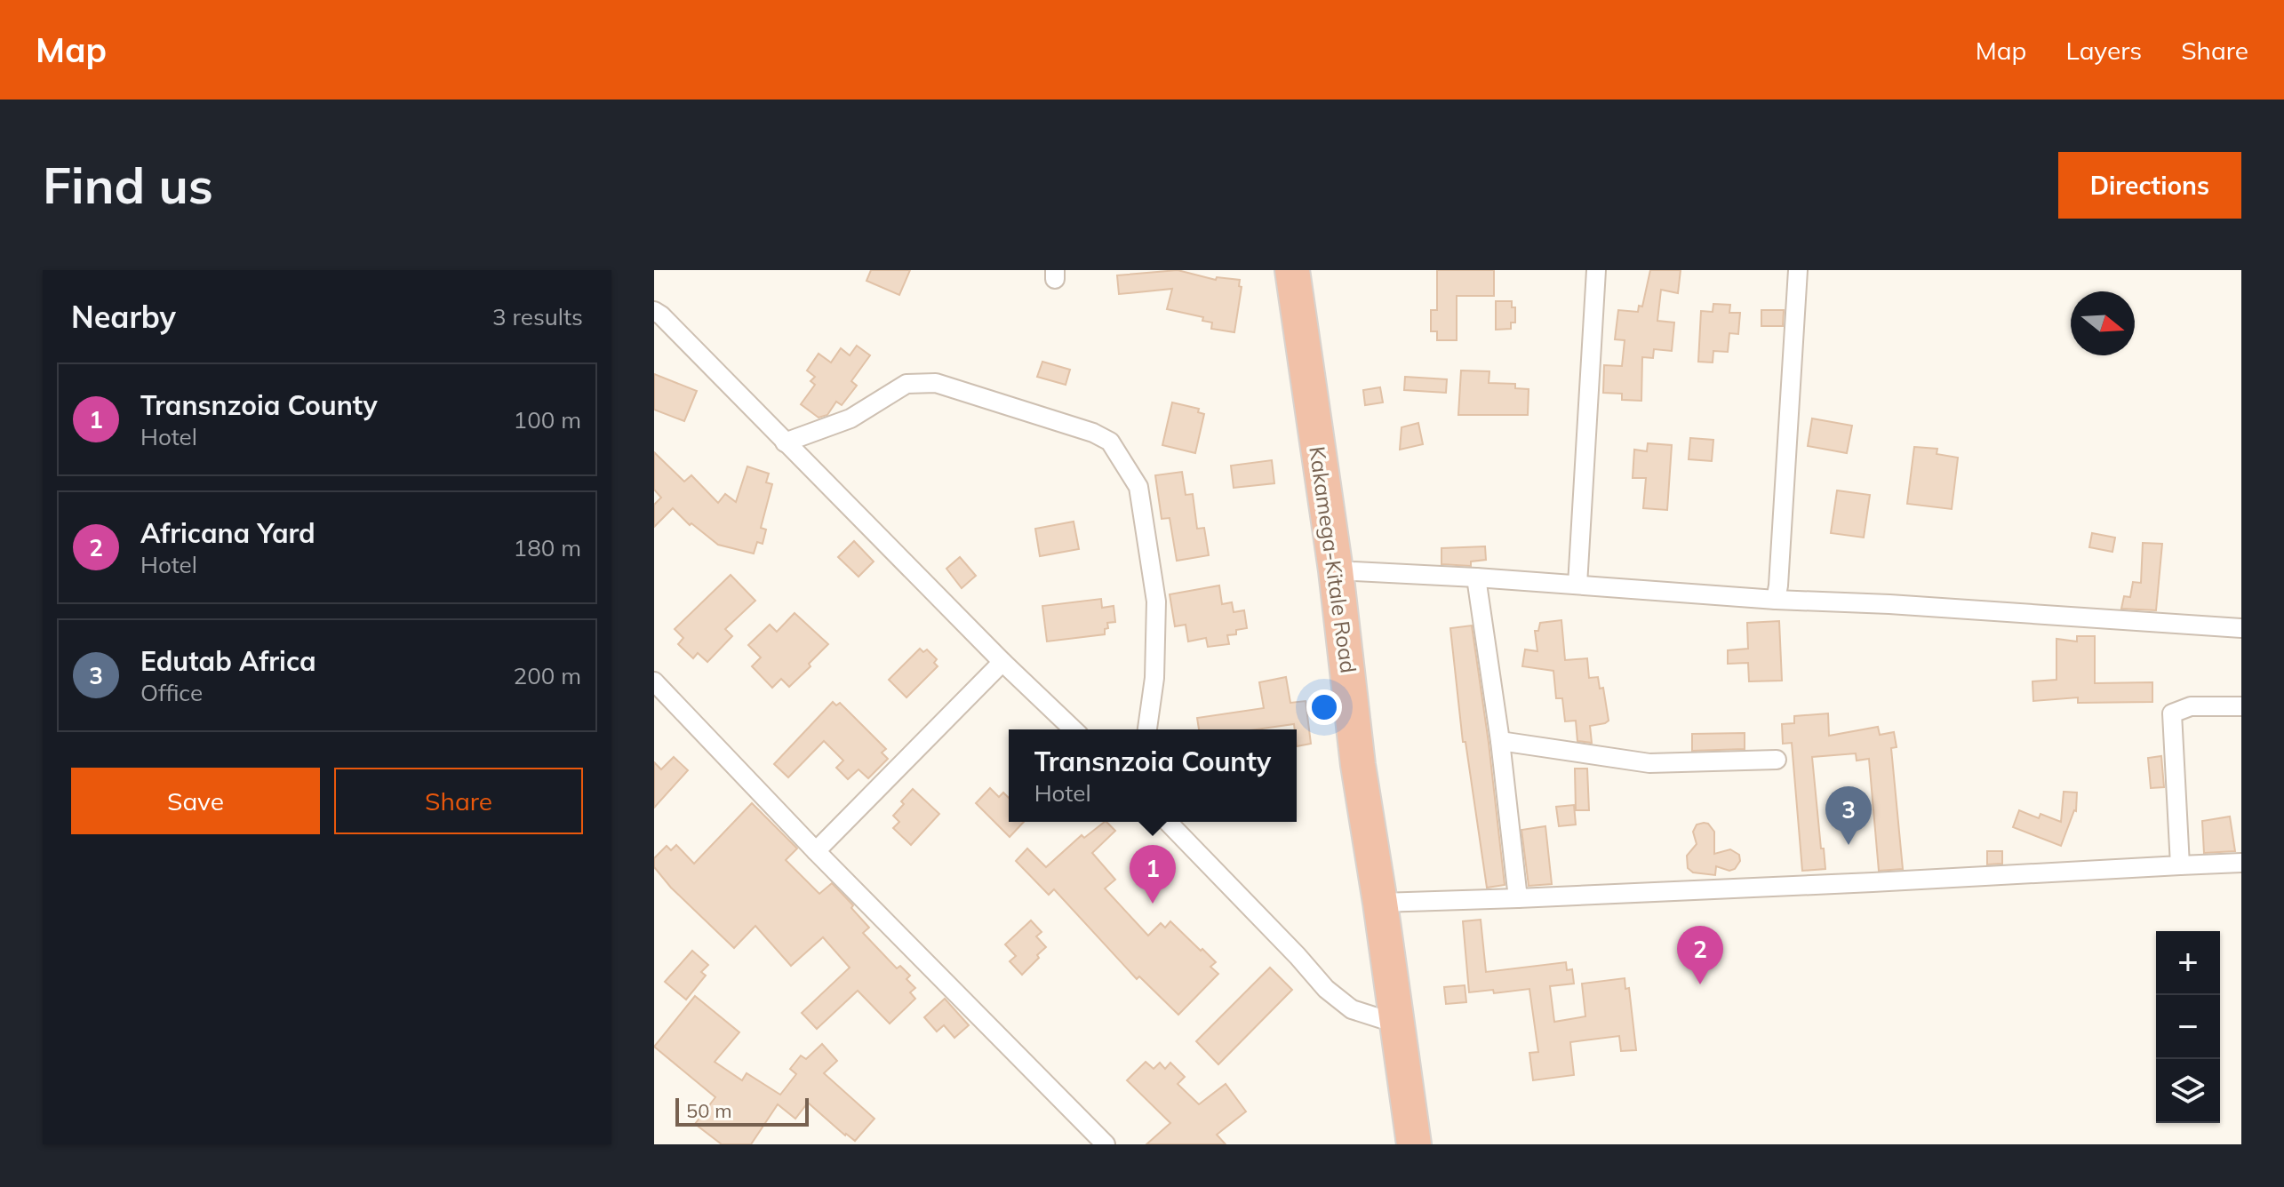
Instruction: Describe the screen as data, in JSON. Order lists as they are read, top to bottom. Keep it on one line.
{"streets":{"highway":["Kakamega-Kitale Road"]},"scale_bar":"50 m","north":"right","page":{"header":"Map","nav":["Map","Layers","Share"],"buttons":["Directions",["Save","Share"]],"title":"Find us","heading":["Nearby","3 results"],"list":[{"mark":"1","name":"Transnzoia County","note":"Hotel","value":"100 m"},{"mark":"2","name":"Africana Yard","note":"Hotel","value":"180 m"},{"mark":"3","name":"Edutab Africa","note":"Office","value":"200 m"}],"popup":["Transnzoia County","Hotel"],"pins":["3","1","2"],"map_buttons":["+","−"],"scale":"50 m"}}
